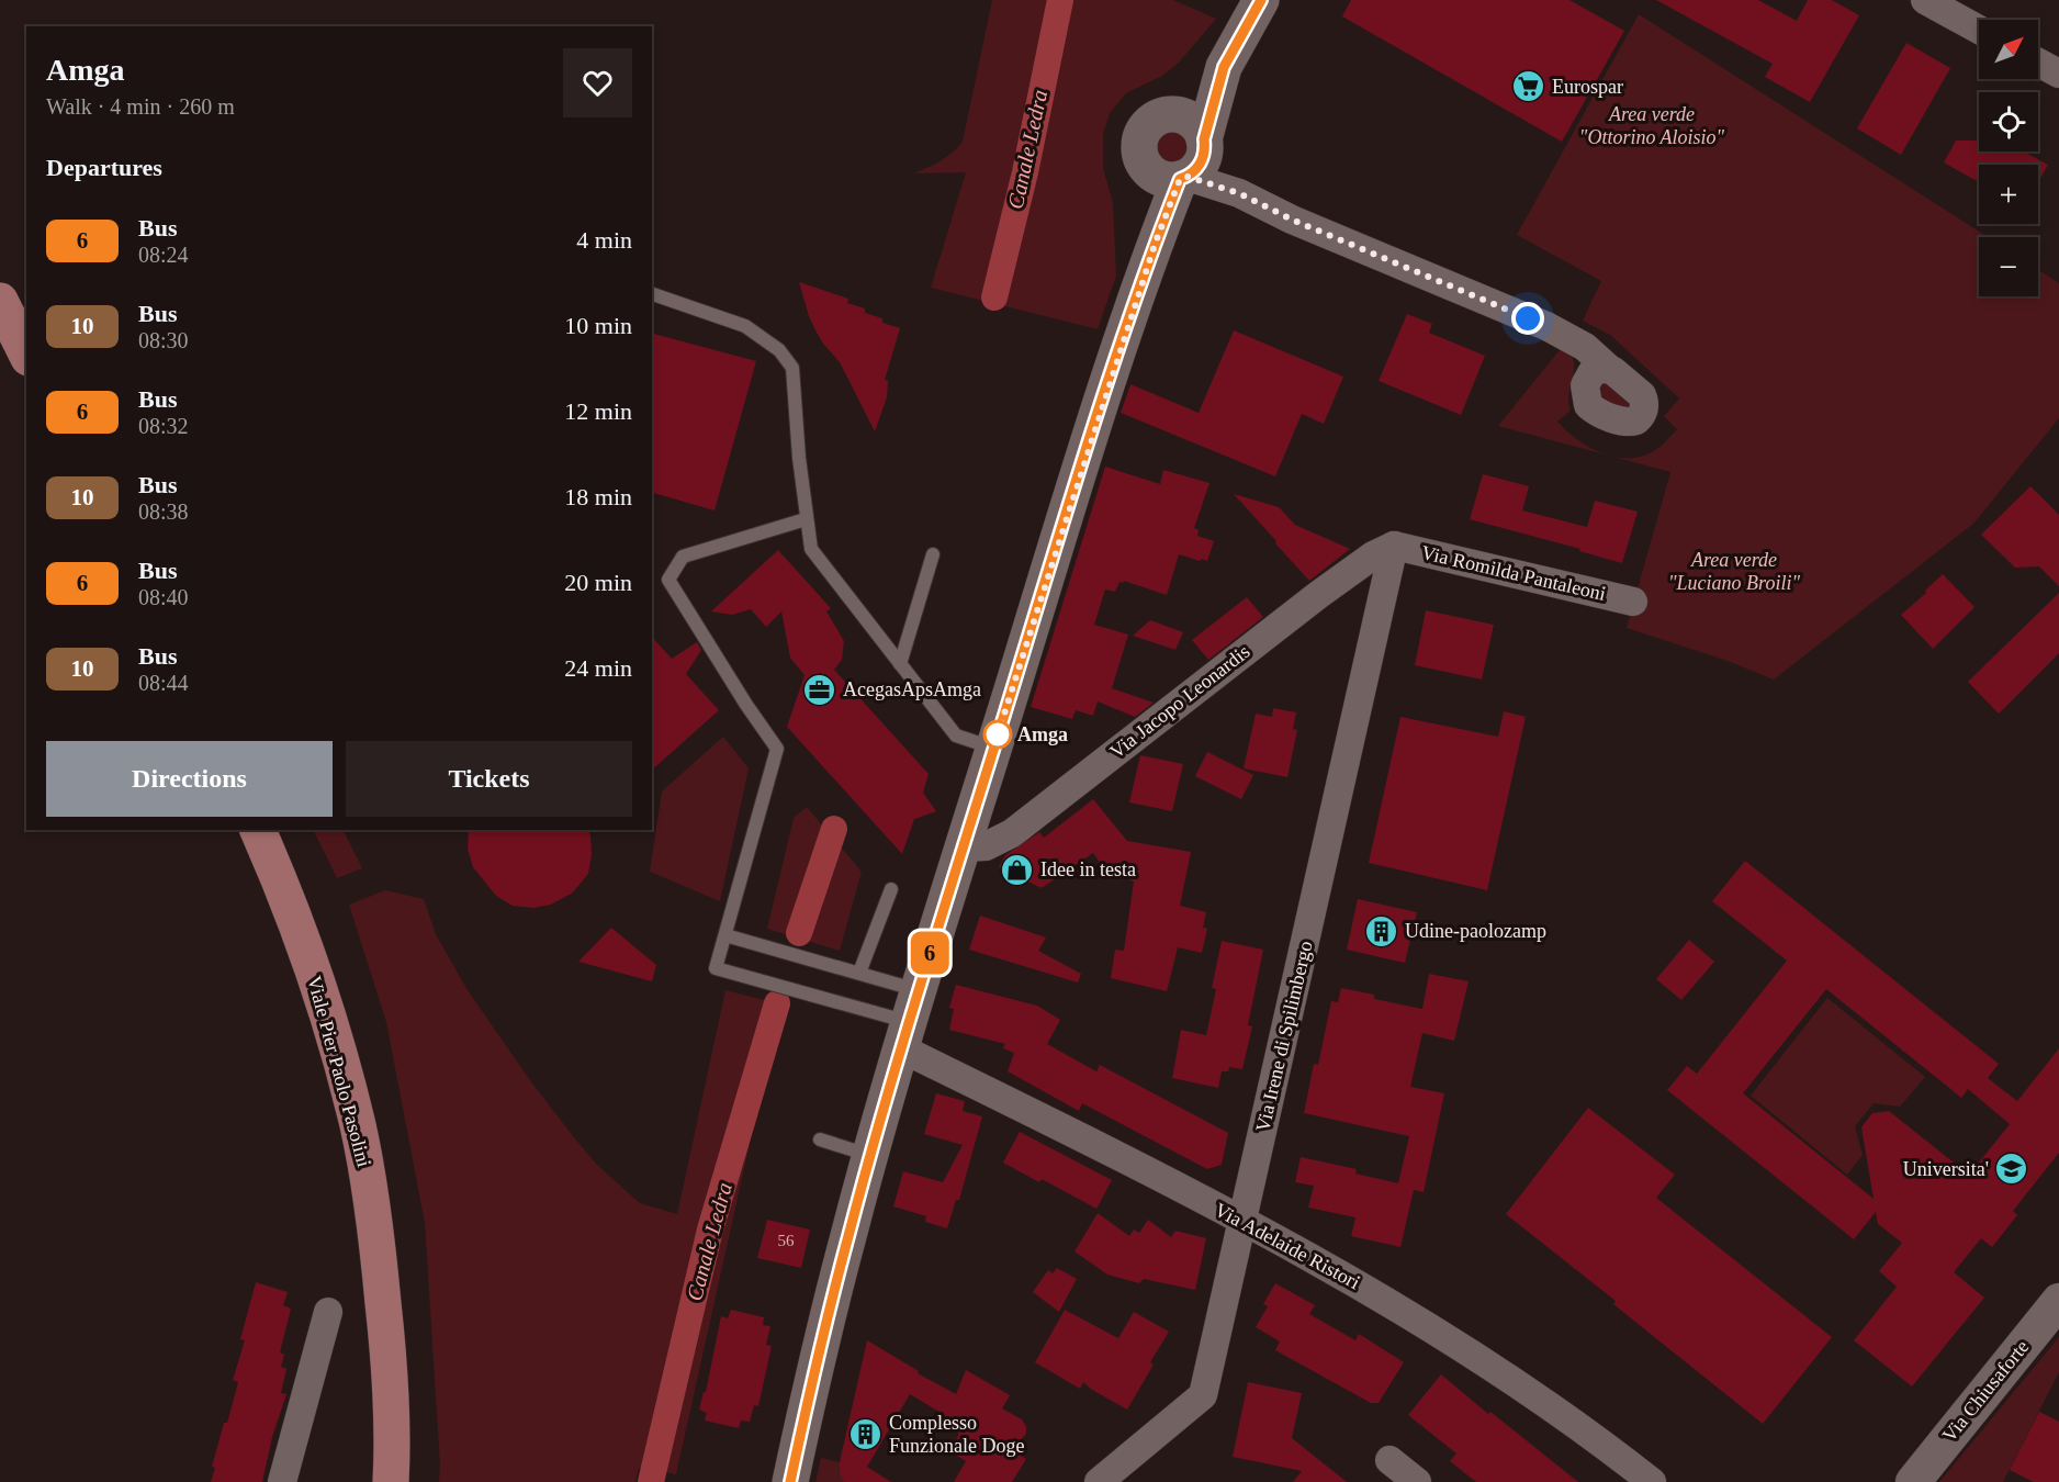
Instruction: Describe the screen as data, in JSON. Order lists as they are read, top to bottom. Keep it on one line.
{"streets":{"main road":["Viale Pier Paolo Pasolini"],"street":["Via Romilda Pantaleoni","Via Jacopo Leonardis","Via Irene di Spilimbergo","Via Adelaide Ristori","Via Chiusaforte"]},"crossings":[["Via Romilda Pantaleoni","Via Jacopo Leonardis"],["Via Romilda Pantaleoni","Via Irene di Spilimbergo"],["Via Jacopo Leonardis","Via Irene di Spilimbergo"],["Via Irene di Spilimbergo","Via Adelaide Ristori"]],"water":["Canale Ledra"],"parks":["Area verde \"Ottorino Aloisio\"","Area verde \"Luciano Broili\""],"places":{"supermarket":["Eurospar"],"office":["AcegasApsAmga"],"other":["Amga"],"shop":["Idee in testa"],"building":["Udine-paolozamp","Complesso Funzionale Doge"],"school or university":["Universita'"]},"lines":["bus line 6"],"house_numbers":["56"],"north":"top right","page":{"on_map":"6","map_buttons":["+","−"],"heading":[["Amga","Walk · 4 min · 260 m"],"Departures"],"list":[{"mark":"6","name":"Bus","note":"08:24","value":"4 min"},{"mark":"10","name":"Bus","note":"08:30","value":"10 min"},{"mark":"6","name":"Bus","note":"08:32","value":"12 min"},{"mark":"10","name":"Bus","note":"08:38","value":"18 min"},{"mark":"6","name":"Bus","note":"08:40","value":"20 min"},{"mark":"10","name":"Bus","note":"08:44","value":"24 min"}],"buttons":["Directions","Tickets"]}}
